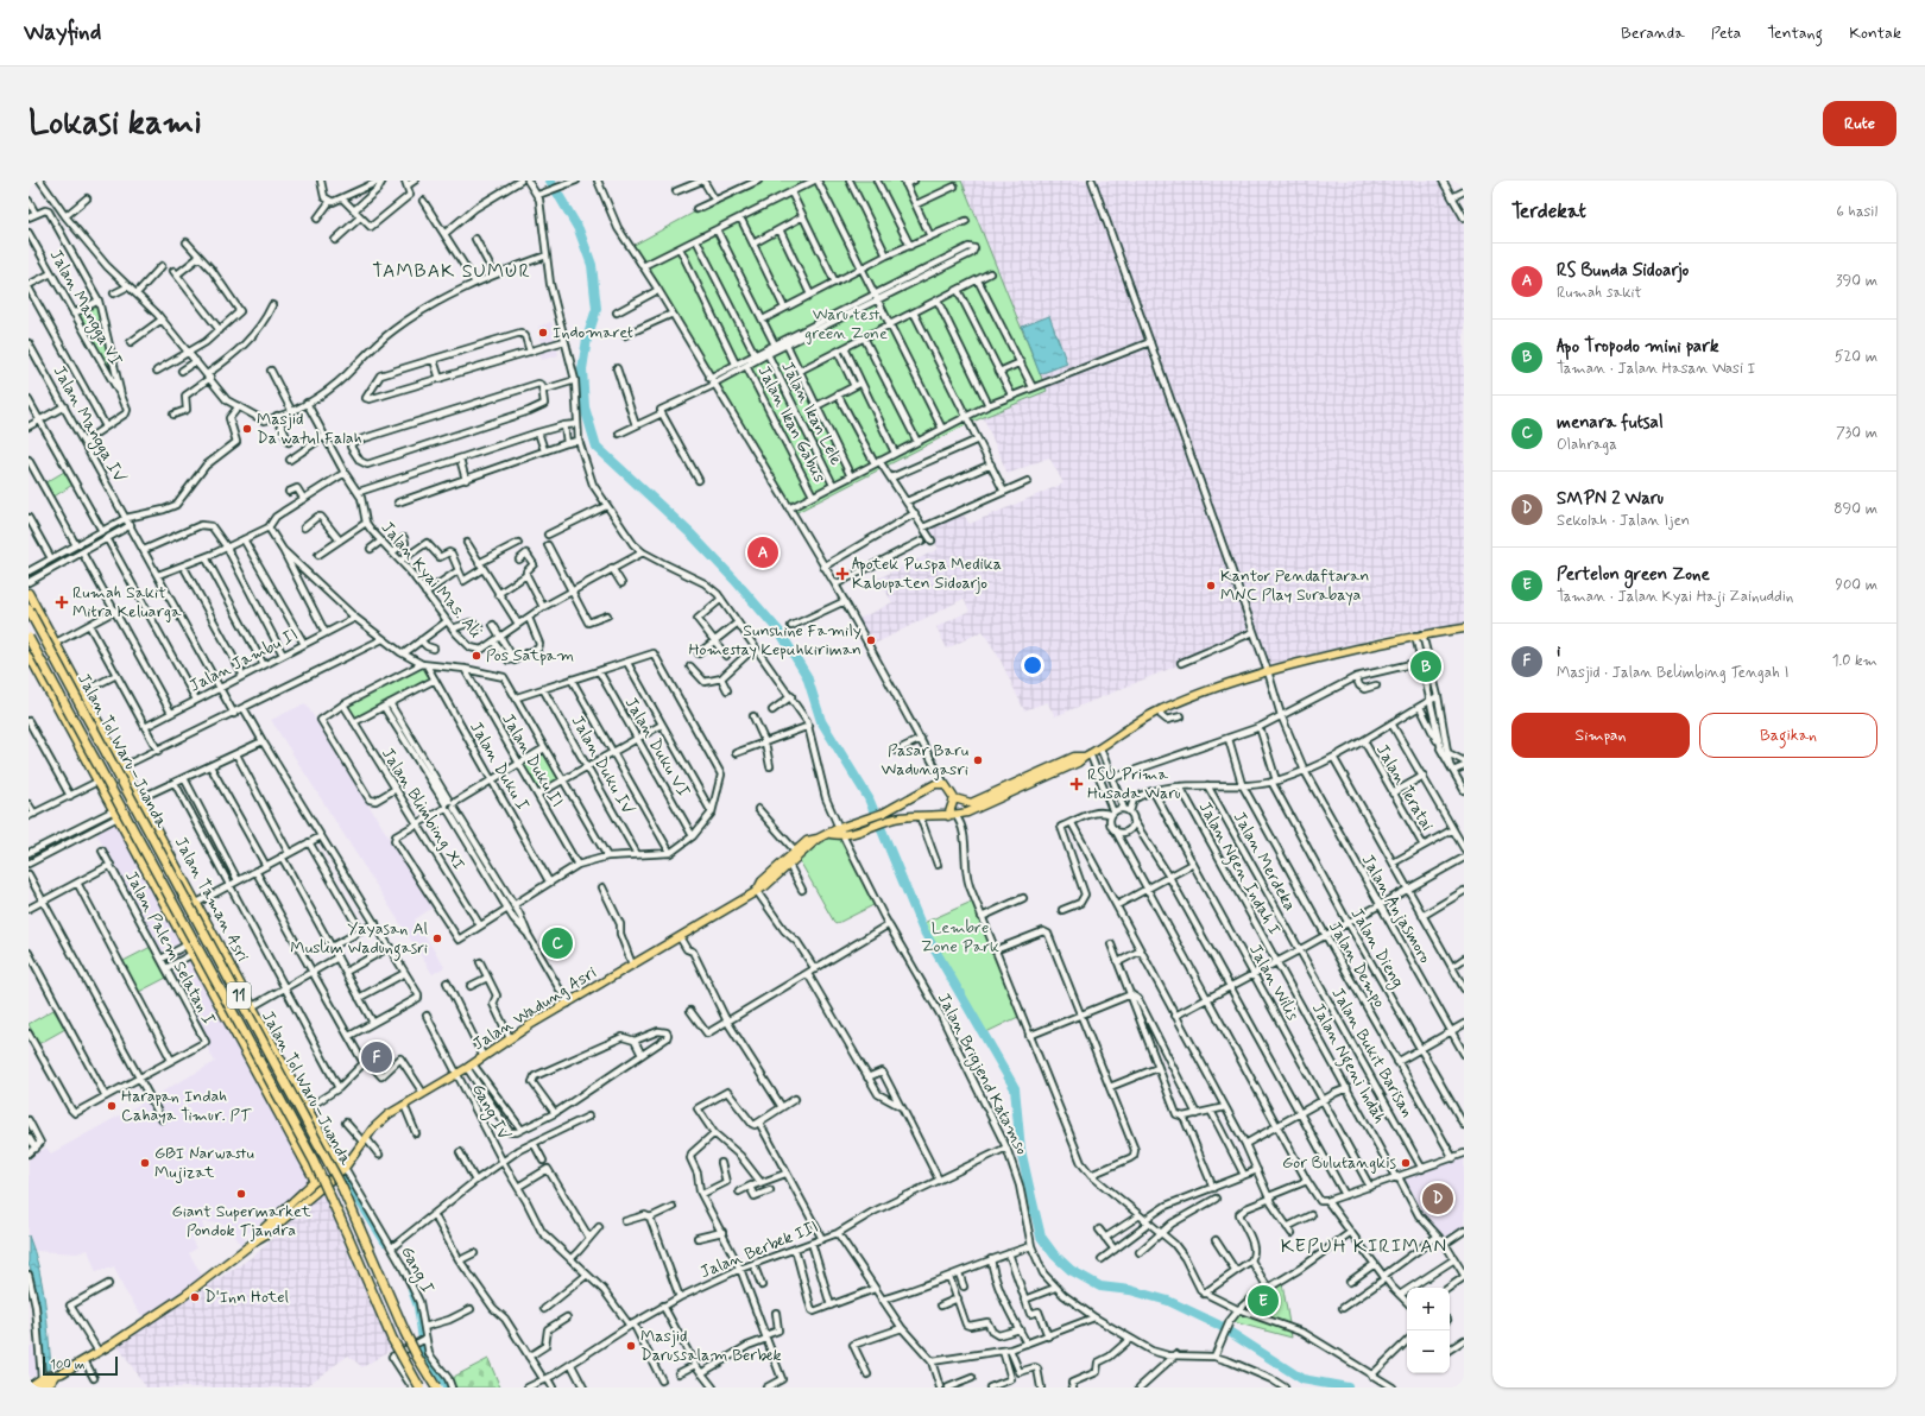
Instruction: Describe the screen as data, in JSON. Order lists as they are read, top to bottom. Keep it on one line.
{"streets":{"highway":["Jalan Tol Waru–Juanda","11"],"main road":["Jalan Taman Asri","Jalan Wadung Asri"],"street":["Jalan Mangga VI","Jalan Ikan Lele","Jalan Mangga IV","Jalan Ikan Gabus","Jalan Kyai Mas. Ali","Jalan Jambu II","Jalan Duku VI","Jalan Duku II","Jalan Duku IV","Jalan Duku I","Jalan Teratai","Jalan Blimbing XI","Jalan Merdeka","Jalan Ngen Indah I","Jalan Anjasmoro","Jalan Palem Selatan I","Jalan Dieng","Jalan Dempo","Jalan Wilis","Jalan Bukit Barisan","Jalan Ngeni Indah","Jalan Brigjend Katamso","Gang IV","Jalan Berbek III","Gang I"]},"crossings":[["Jalan Mangga IV","Jalan Jambu II"],["Jalan Kyai Mas. Ali","Jalan Brigjend Katamso"],["Jalan Merdeka","Jalan Bukit Barisan"],["Jalan Ngen Indah I","Jalan Ngeni Indah"],["Jalan Taman Asri","Jalan Wadung Asri"],["Jalan Taman Asri","Gang I"],["Jalan Wadung Asri","Jalan Brigjend Katamso"],["Jalan Wadung Asri","Gang IV"],["Jalan Wadung Asri","Gang I"],["Jalan Brigjend Katamso","Jalan Berbek III"],["Gang IV","Jalan Berbek III"]],"districts":["TAMBAK SUMUR","KEPUH KIRIMAN"],"parks":["Waru test green Zone","Lembre Zone Park"],"places":{"other":["Indomaret","Masjid Da'watul Falah","Kantor Pendaftaran MNC Play Surabaya","Sunshine Family Homestay Kepuhkiriman","Pos Satpam","Pasar Baru Wadungasri","Yayasan Al Muslim Wadungasri","Harapan Indah Cahaya Timur. PT","GBI Narwastu Mujizat","Gor Bulutangkis","Giant Supermarket Pondok Tjandra","D'Inn Hotel","Masjid Darussalam Berbek"],"health":["Apotek Puspa Medika Kabupaten Sidoarjo","Rumah Sakit Mitra Keluarga","RSU Prima Husada Waru"]},"scale_bar":"100 m","page":{"header":"Wayfind","nav":["Beranda","Peta","Tentang","Kontak"],"buttons":["Rute",["Simpan","Bagikan"]],"title":"Lokasi kami","heading":["Terdekat","6 hasil"],"list":[{"mark":"A","name":"RS Bunda Sidoarjo","note":"Rumah sakit","value":"390 m"},{"mark":"B","name":"Apo Tropodo mini park","note":"Taman · Jalan Hasan Wasi I","value":"520 m"},{"mark":"C","name":"menara futsal","note":"Olahraga","value":"730 m"},{"mark":"D","name":"SMPN 2 Waru","note":"Sekolah · Jalan Ijen","value":"890 m"},{"mark":"E","name":"Pertelon green Zone","note":"Taman · Jalan Kyai Haji Zainuddin","value":"900 m"},{"mark":"F","name":"i","note":"Masjid · Jalan Belimbing Tengah I","value":"1.0 km"}],"pins":["A","B","C","F","D","E"],"map_buttons":["+","−"],"scale":"100 m"}}
